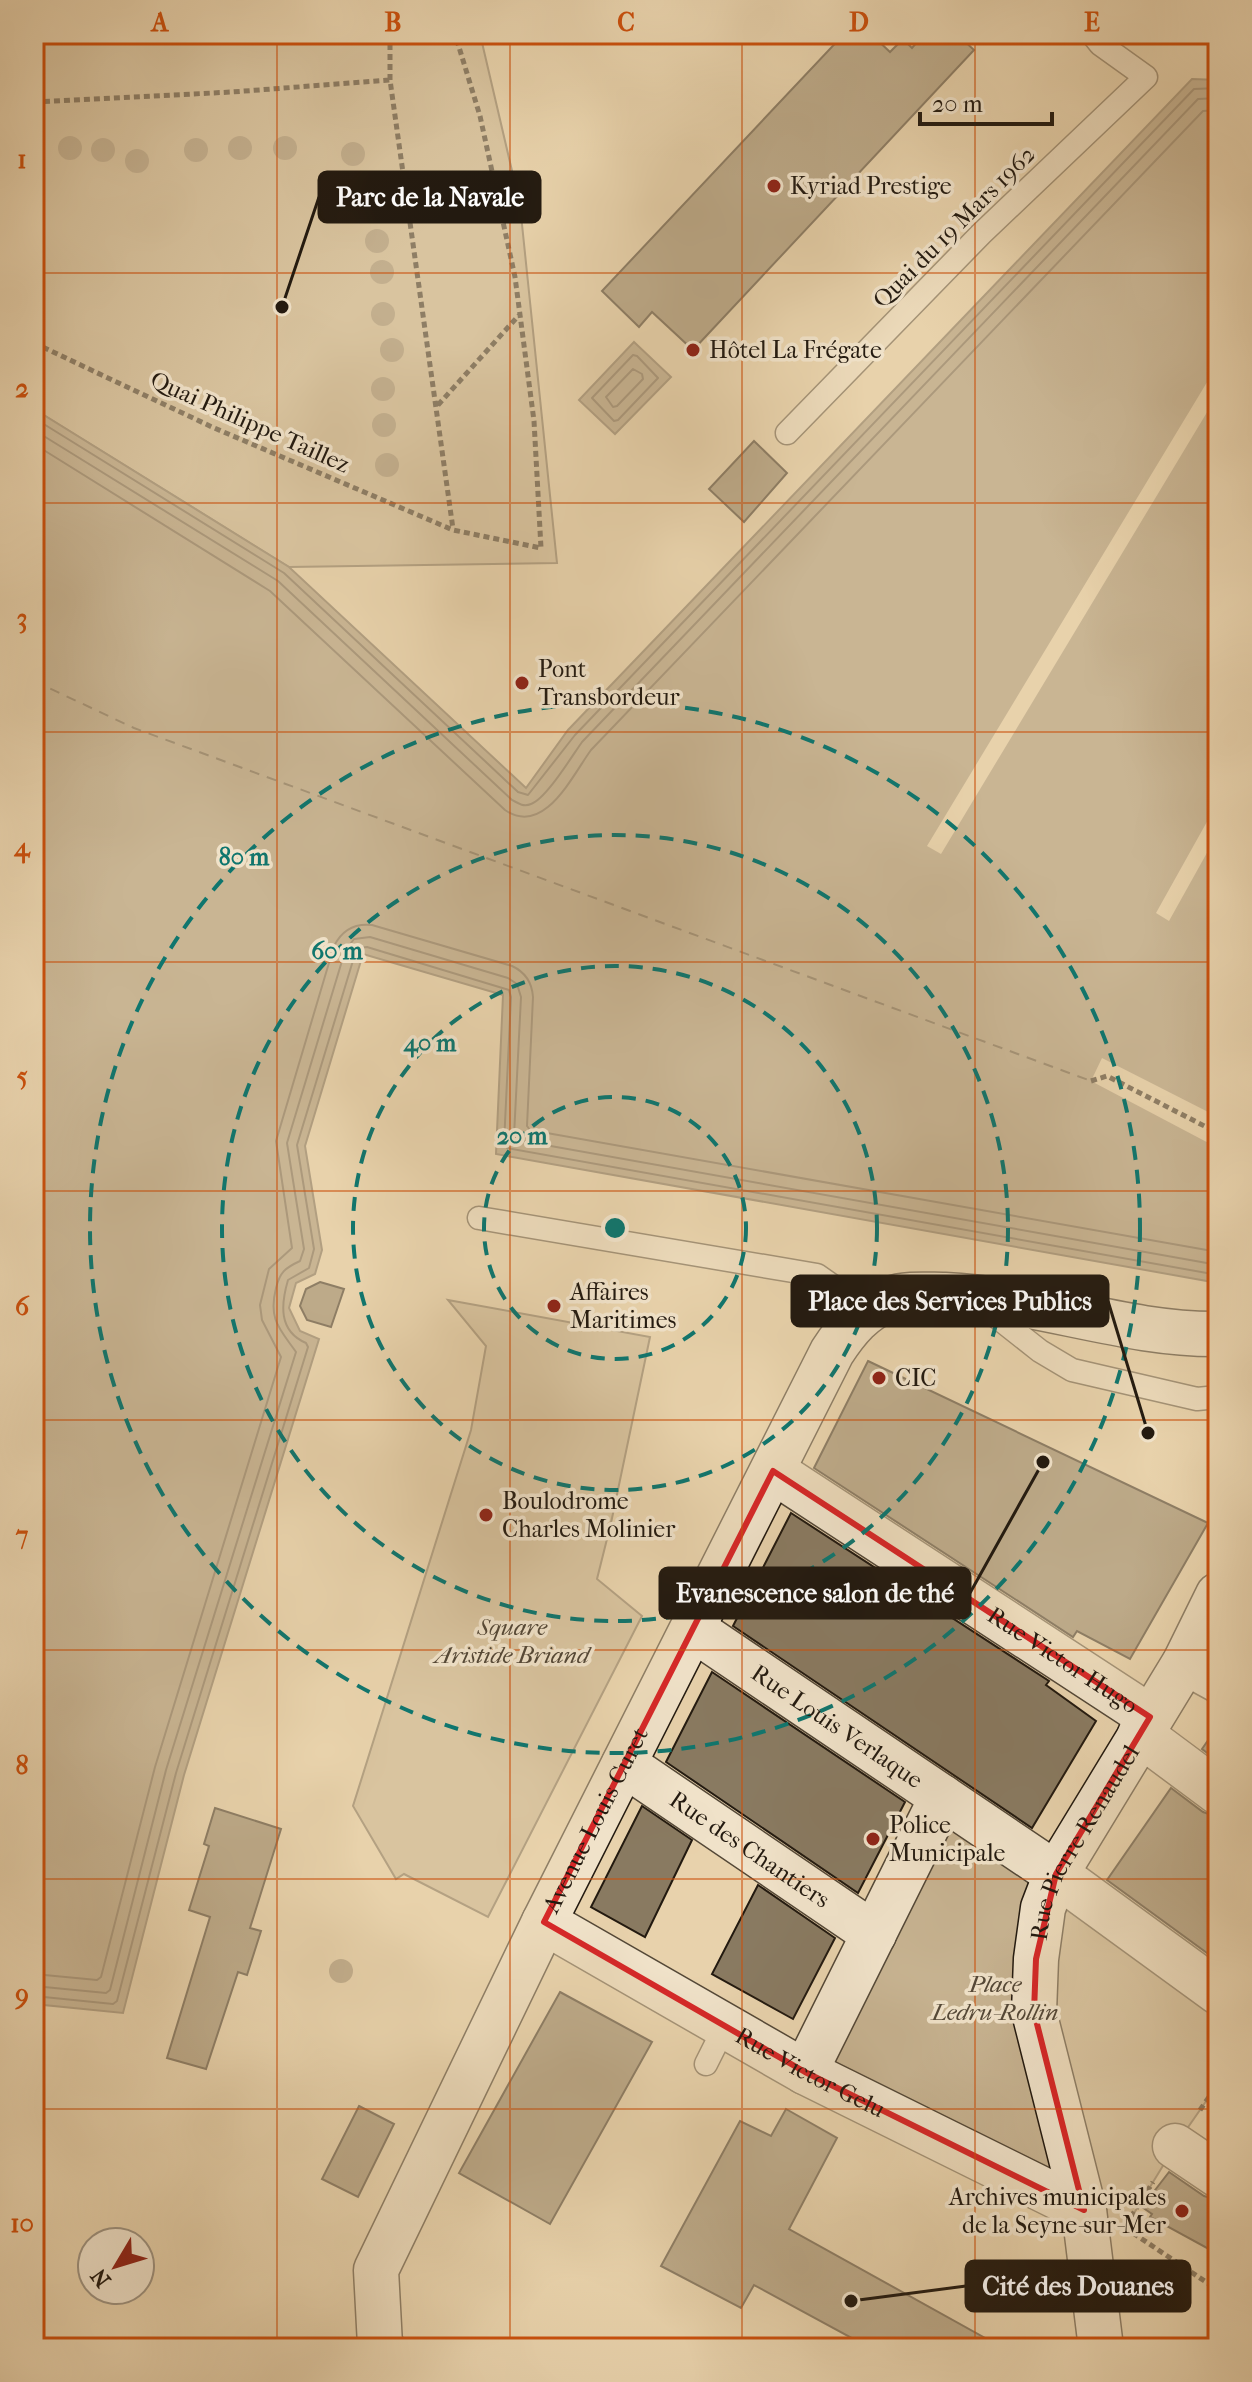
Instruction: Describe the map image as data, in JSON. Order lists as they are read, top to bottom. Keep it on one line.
{"streets":{"street":["Rue Victor Hugo","Rue Louis Verlaque","Avenue Louis Curet","Rue Pierre Renaudel","Rue des Chantiers","Rue Victor Gelu"],"lane":["Quai du 19 Mars 1962"],"path":["Quai Philippe Taillez"]},"crossings":[["Rue Victor Hugo","Avenue Louis Curet"],["Rue Victor Hugo","Rue Pierre Renaudel"],["Rue Louis Verlaque","Avenue Louis Curet"],["Rue Louis Verlaque","Rue Pierre Renaudel"],["Avenue Louis Curet","Rue des Chantiers"],["Avenue Louis Curet","Rue Victor Gelu"],["Rue Pierre Renaudel","Rue Victor Gelu"]],"parks":["Square Aristide Briand","Place Ledru-Rollin"],"places":["Kyriad Prestige","Parc de la Navale","Hôtel La Frégate","Pont Transbordeur","Affaires Maritimes","CIC","Place des Services Publics","Evanescence salon de thé","Boulodrome Charles Molinier","Police Municipale","Archives municipales de la Seyne-sur-Mer","Cité des Douanes"],"scale_bar":"20 m","north":"bottom left","grid":{"columns":["A","B","C","D","E"],"rows":["1","2","3","4","5","6","7","8","9","10"]},"rings":["80 m","60 m","40 m","20 m"]}
